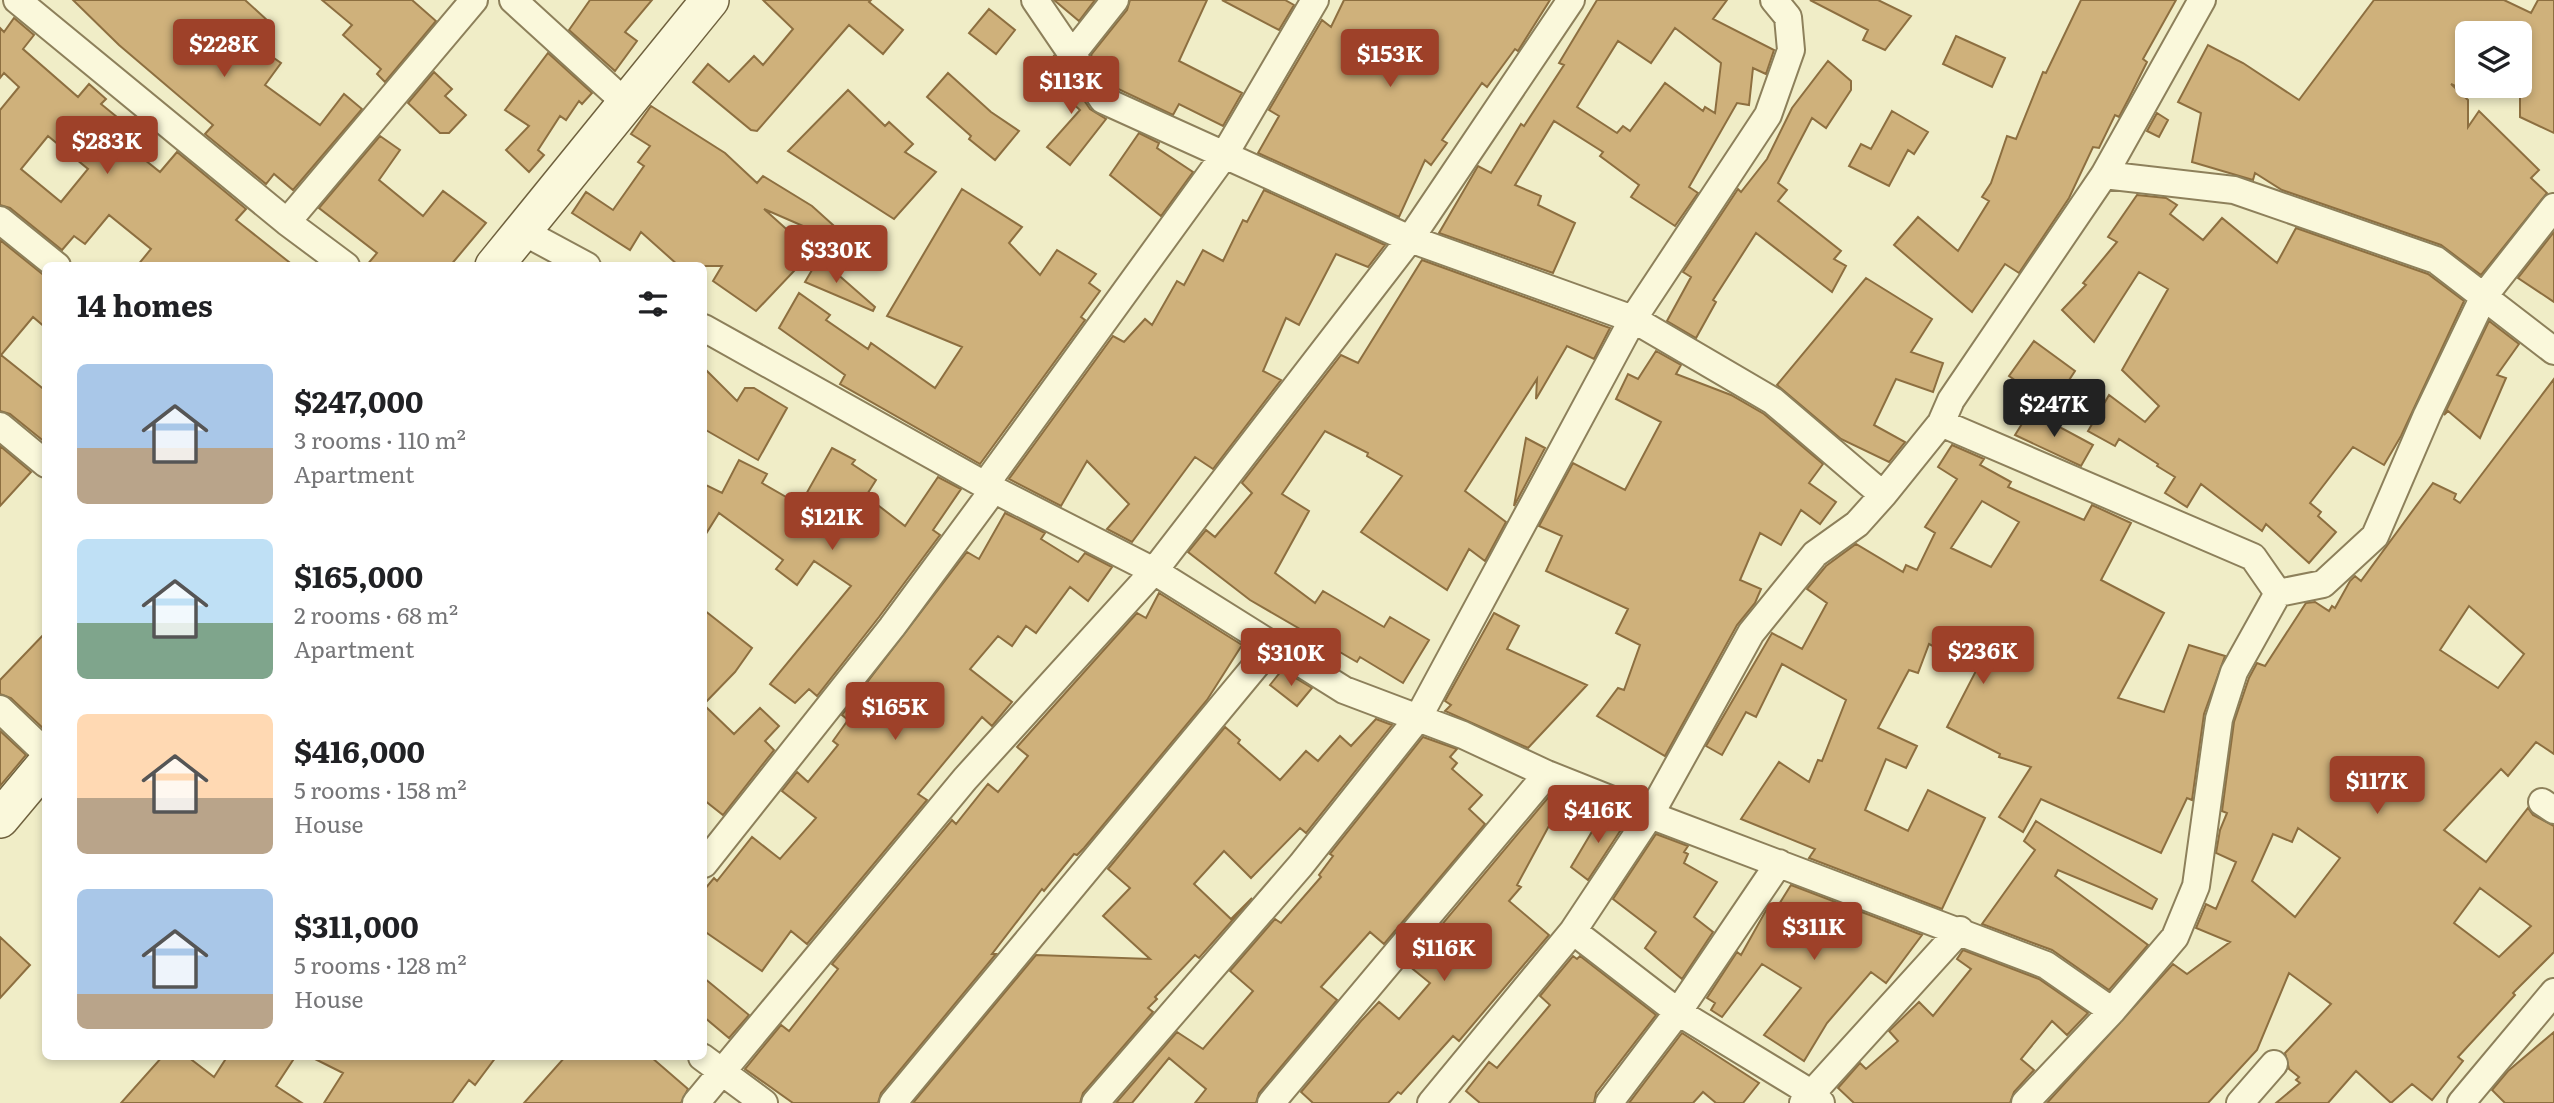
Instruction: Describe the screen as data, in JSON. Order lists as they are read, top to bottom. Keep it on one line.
{"page":{"price":["$228K","$153K","$113K","$283K","$330K","$247K","$121K","$236K","$310K","$165K","$117K","$416K","$311K","$116K"],"heading":"14 homes","list":[{"name":"$247,000","note":"3 rooms · 110 m² · Apartment"},{"name":"$165,000","note":"2 rooms · 68 m² · Apartment"},{"name":"$416,000","note":"5 rooms · 158 m² · House"},{"name":"$311,000","note":"5 rooms · 128 m² · House"}]}}
